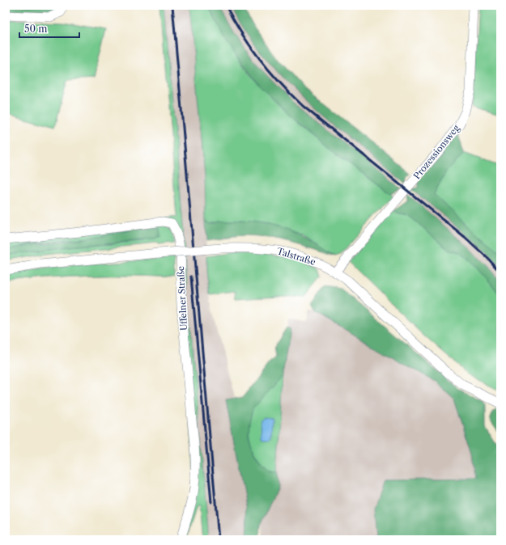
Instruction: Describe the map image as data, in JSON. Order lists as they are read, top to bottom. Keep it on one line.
{"streets":{"street":["Prozessionsweg","Talstraße","Uffelner Straße"]},"crossings":[["Prozessionsweg","Talstraße"]],"scale_bar":"50 m"}
